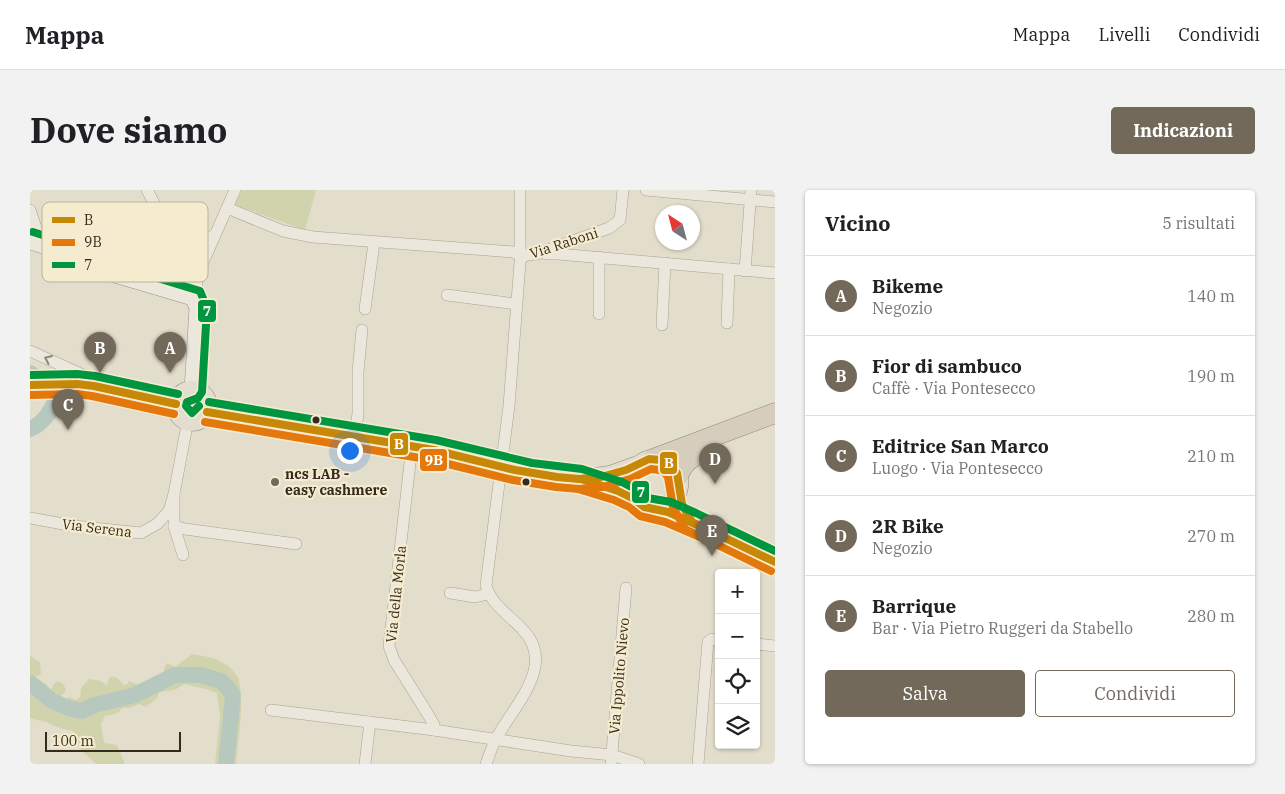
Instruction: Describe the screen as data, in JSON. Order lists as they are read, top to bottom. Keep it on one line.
{"streets":{"street":["Via Raboni","Via Serena","Via della Morla","Via Ippolito Nievo"]},"places":["ncs LAB - easy cashmere"],"lines":["transit line 7","transit line B","transit line 9B"],"legend":["B","9B","7"],"scale_bar":"100 m","north":"top left","page":{"header":"Mappa","nav":["Mappa","Livelli","Condividi"],"title":"Dove siamo","buttons":["Indicazioni",["Salva","Condividi"]],"heading":["Vicino","5 risultati"],"list":[{"mark":"A","name":"Bikeme","note":"Negozio","value":"140 m"},{"mark":"B","name":"Fior di sambuco","note":"Caffè · Via Pontesecco","value":"190 m"},{"mark":"C","name":"Editrice San Marco","note":"Luogo · Via Pontesecco","value":"210 m"},{"mark":"D","name":"2R Bike","note":"Negozio","value":"270 m"},{"mark":"E","name":"Barrique","note":"Bar · Via Pietro Ruggeri da Stabello","value":"280 m"}],"pins":["A","B","C","D","E"],"map_buttons":["+","−"],"scale":"100 m"}}
